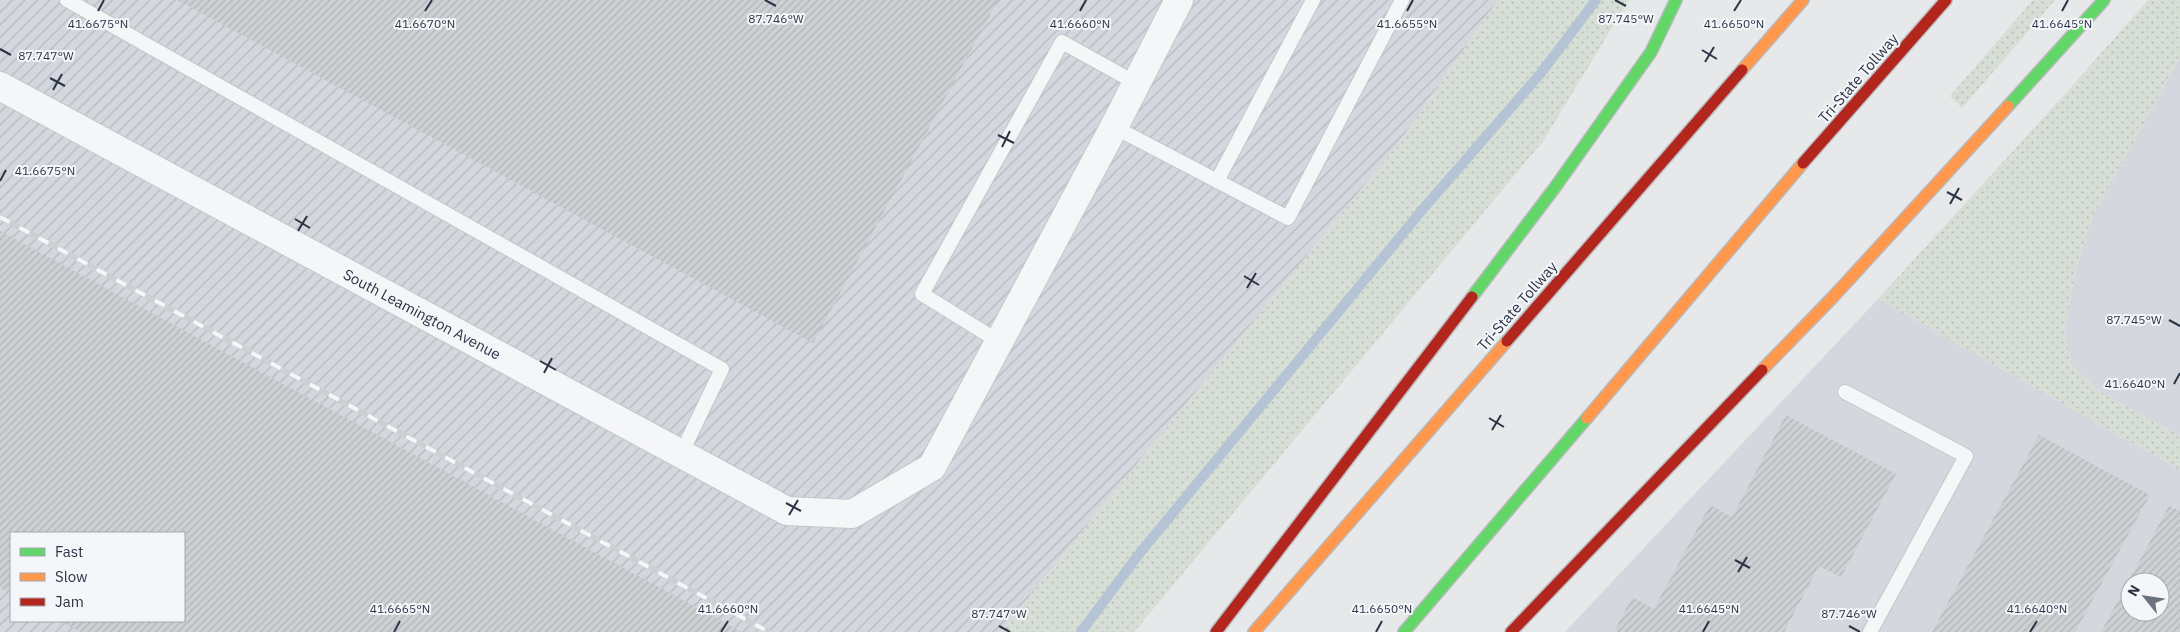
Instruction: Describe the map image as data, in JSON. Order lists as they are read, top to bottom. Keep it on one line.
{"streets":{"highway":["Tri-State Tollway"],"street":["South Leamington Avenue"]},"legend":["Fast","Slow","Jam"],"north":"top left","coordinates":["87.746°W","87.745°W","41.6670°N","41.6655°N","41.6645°N","41.6675°N","41.6660°N","41.6650°N","87.747°W","41.6640°N","41.6665°N"]}
